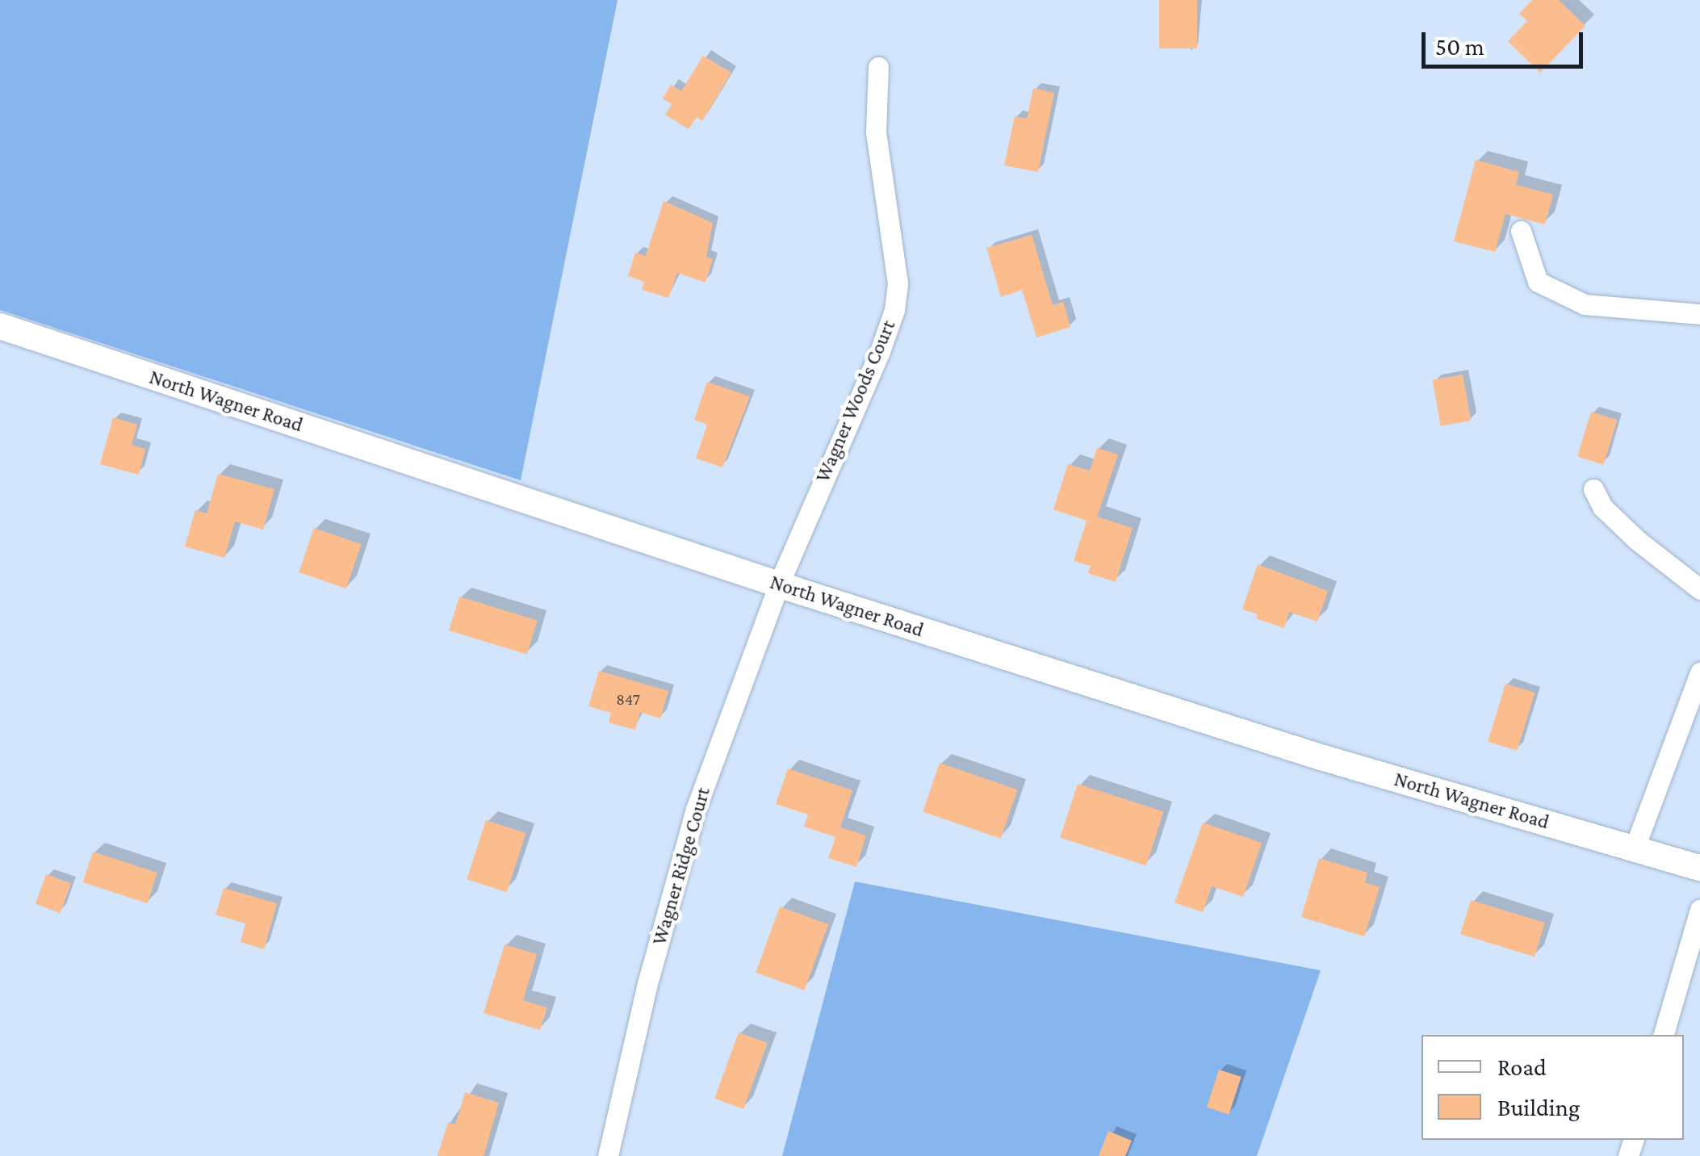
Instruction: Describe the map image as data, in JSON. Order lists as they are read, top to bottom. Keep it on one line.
{"streets":{"main road":["North Wagner Road"],"street":["Wagner Woods Court","Wagner Ridge Court"]},"crossings":[["North Wagner Road","Wagner Woods Court"],["North Wagner Road","Wagner Ridge Court"],["Wagner Woods Court","Wagner Ridge Court"]],"house_numbers":["847"],"legend":["Road","Building"],"scale_bar":"50 m"}
